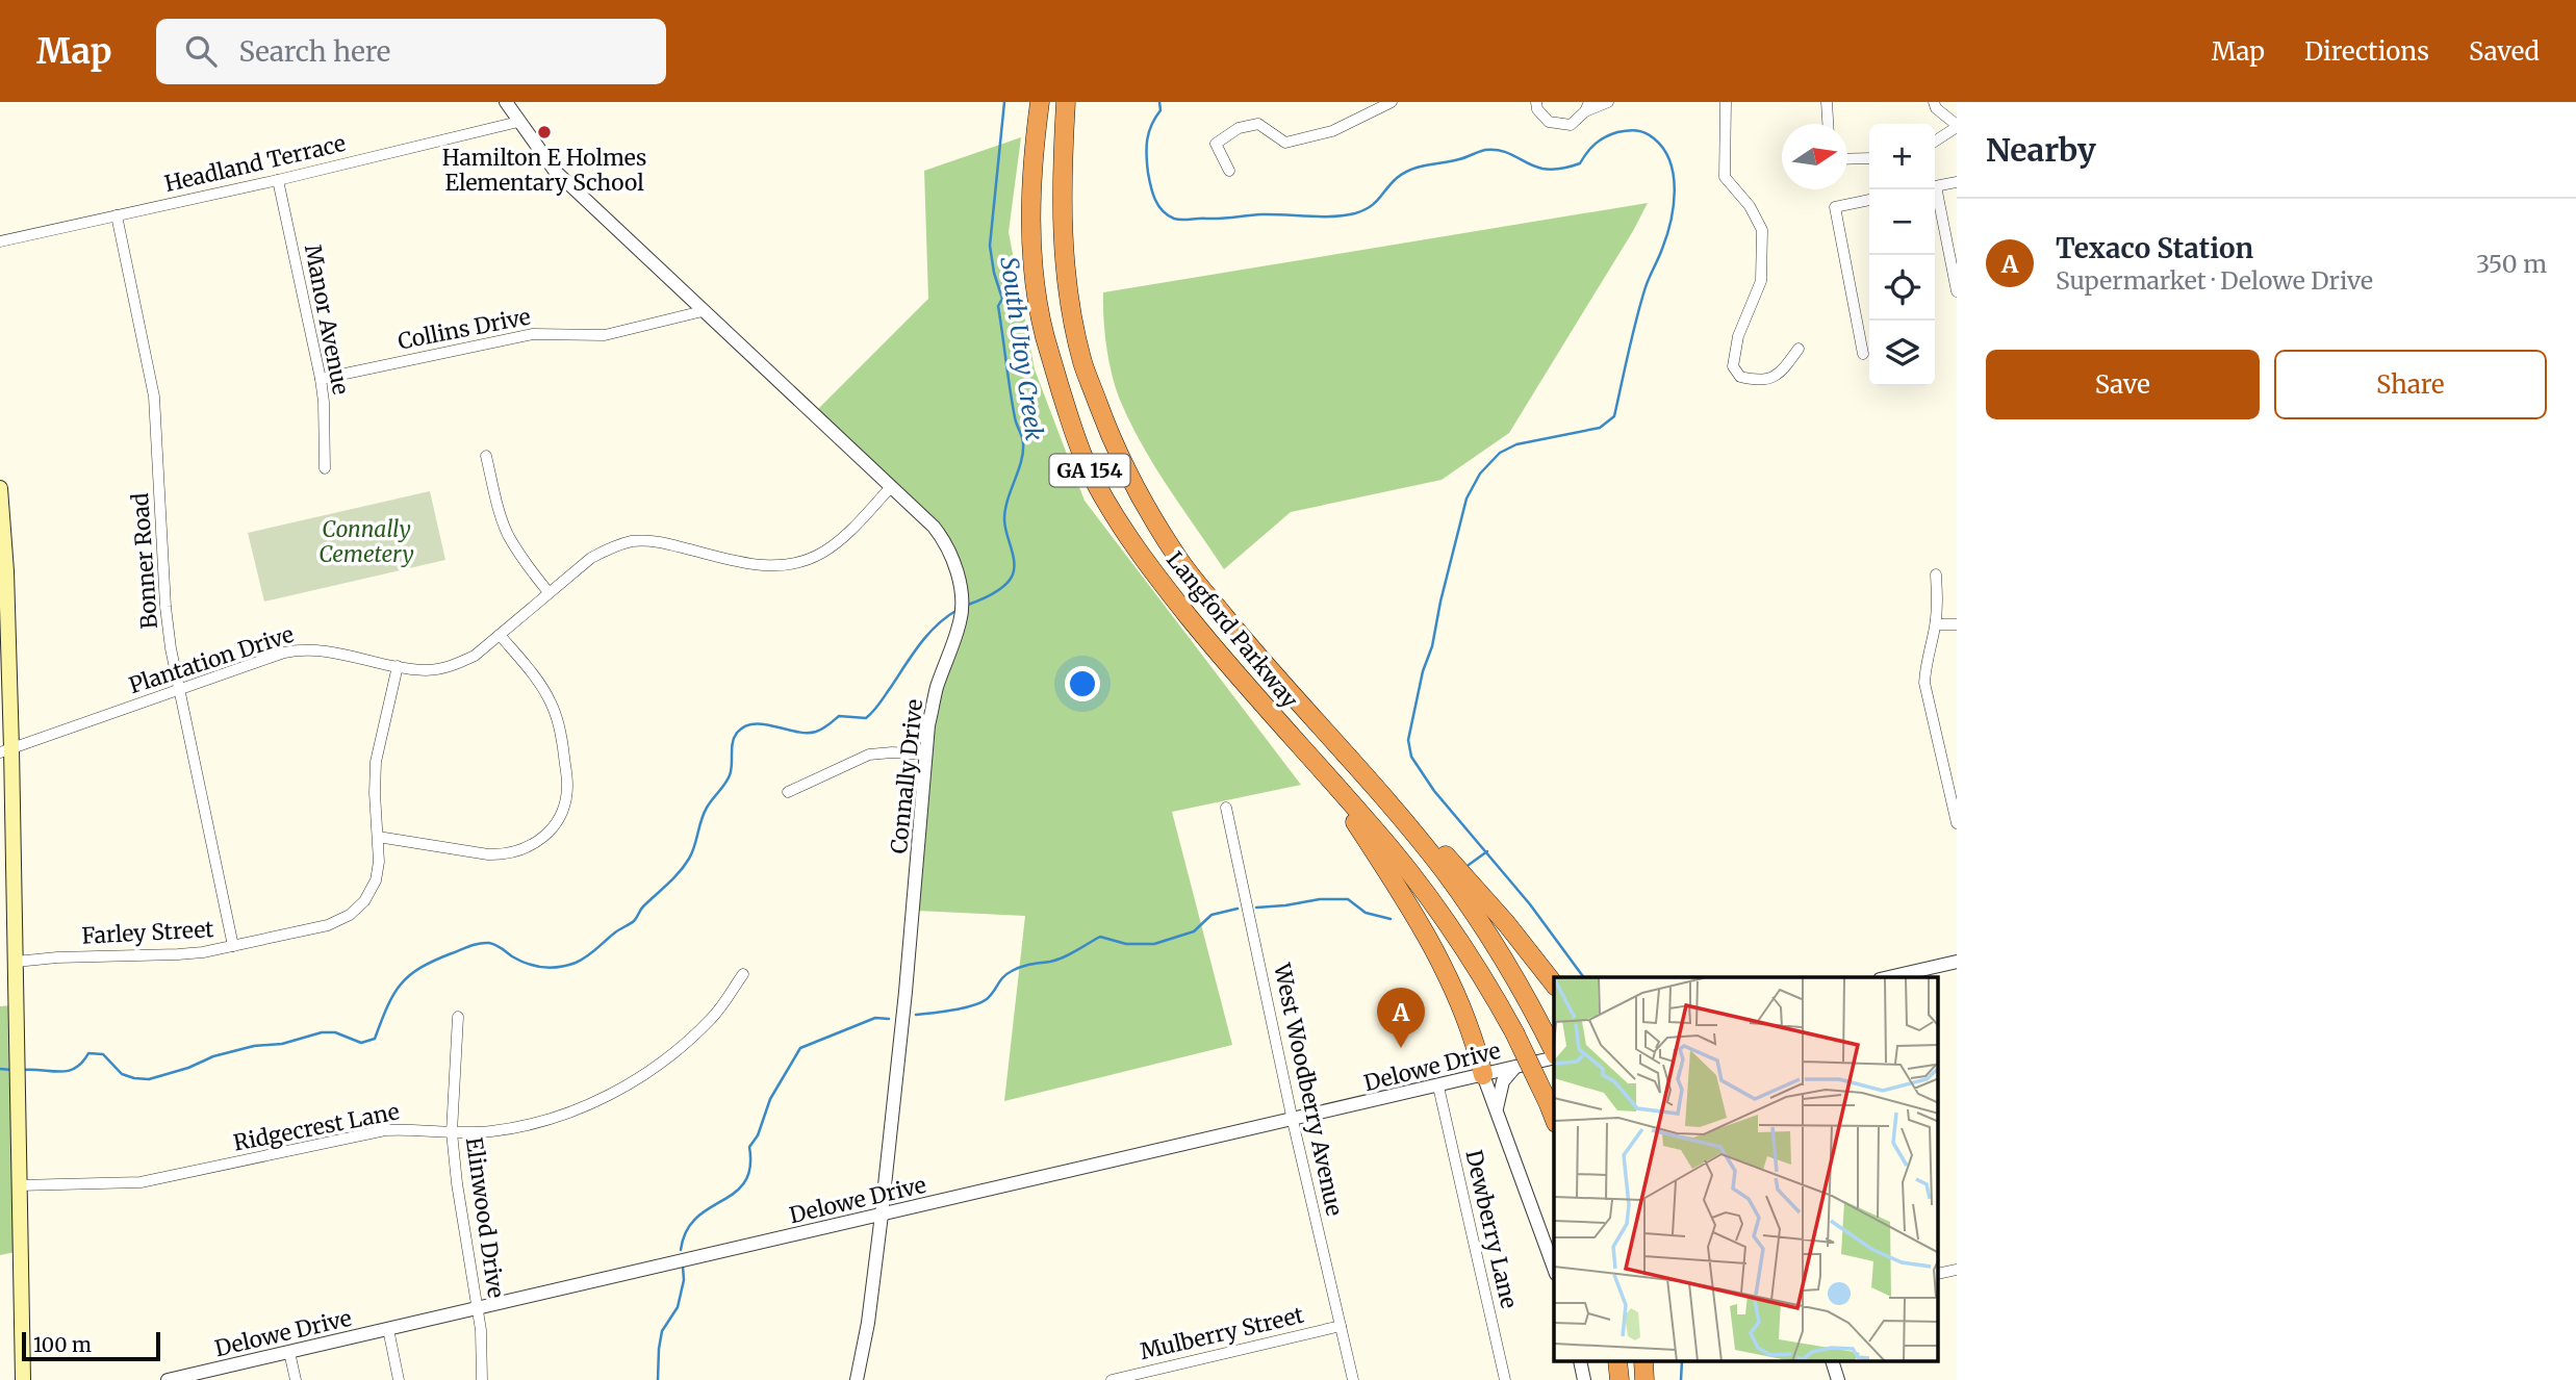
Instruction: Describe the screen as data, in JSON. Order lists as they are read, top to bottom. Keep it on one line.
{"streets":{"highway":["GA 154","Langford Parkway"],"street":["Headland Terrace","Manor Avenue","Collins Drive","Bonner Road","Plantation Drive","Connally Drive","Farley Street","Delowe Drive","West Woodberry Avenue","Ridgecrest Lane","Elinwood Drive","Dewberry Lane","Mulberry Street"]},"crossings":[["Headland Terrace","Manor Avenue"],["Headland Terrace","Bonner Road"],["Headland Terrace","Connally Drive"],["Manor Avenue","Collins Drive"],["Collins Drive","Connally Drive"],["Bonner Road","Plantation Drive"],["Bonner Road","Farley Street"],["Plantation Drive","Connally Drive"],["Plantation Drive","Farley Street"],["Connally Drive","Delowe Drive"],["Delowe Drive","West Woodberry Avenue"],["Delowe Drive","Elinwood Drive"],["Delowe Drive","Dewberry Lane"],["West Woodberry Avenue","Mulberry Street"],["Ridgecrest Lane","Elinwood Drive"]],"water":["South Utoy Creek"],"parks":["Connally Cemetery"],"places":["Hamilton E Holmes Elementary School"],"scale_bar":"100 m","north":"right","page":{"header":"Map","search":"Search here","nav":["Map","Directions","Saved"],"heading":"Nearby","map_buttons":["+","−"],"list":[{"mark":"A","name":"Texaco Station","note":"Supermarket · Delowe Drive","value":"350 m"}],"buttons":["Save","Share"],"pins":"A","scale":"100 m"}}
